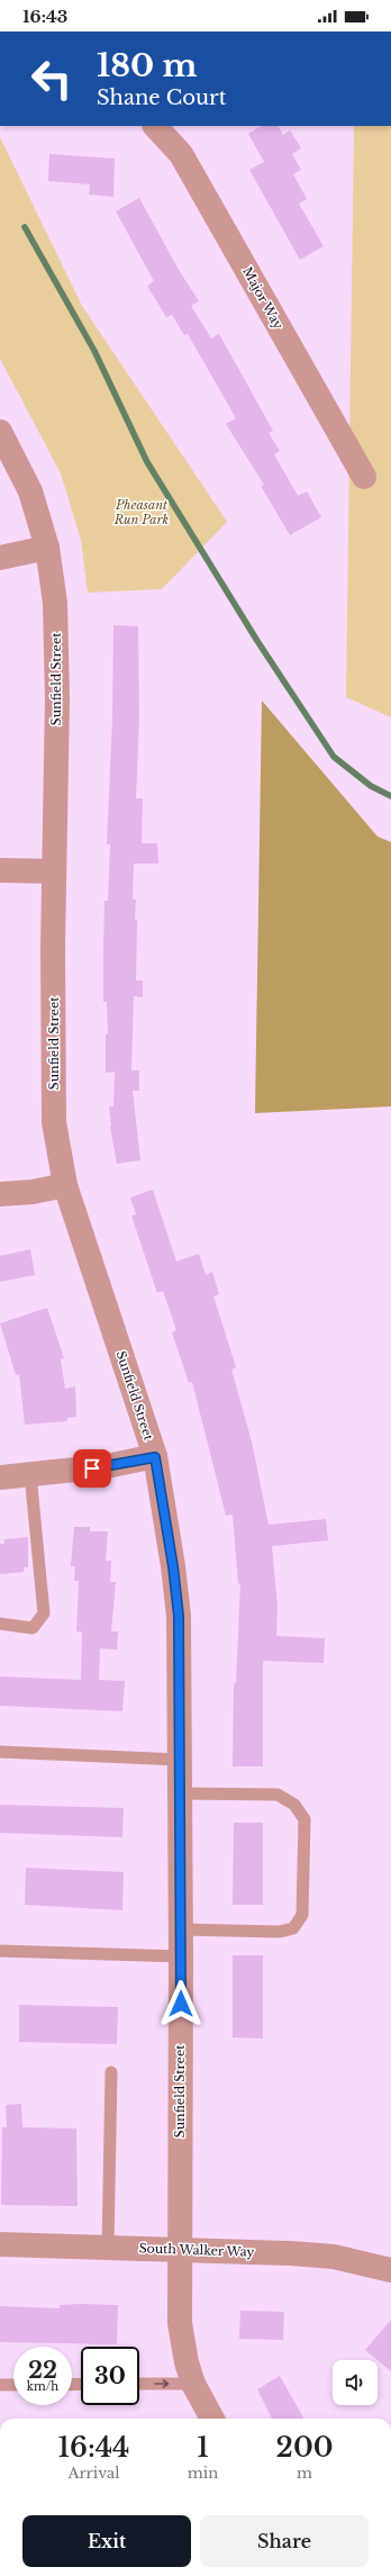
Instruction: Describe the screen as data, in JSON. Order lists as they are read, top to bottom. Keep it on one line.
{"streets":{"street":["Major Way","Sunfield Street","South Walker Way"]},"crossings":[["Sunfield Street","South Walker Way"]],"parks":["Pheasant Run Park"],"page":{"status":"16:43","turn":["180 m","Shane Court"],"speed":"22 km/h","limit":"30","eta":["16:44","Arrival","1","min","200","m"],"buttons":["Exit","Share"]}}
